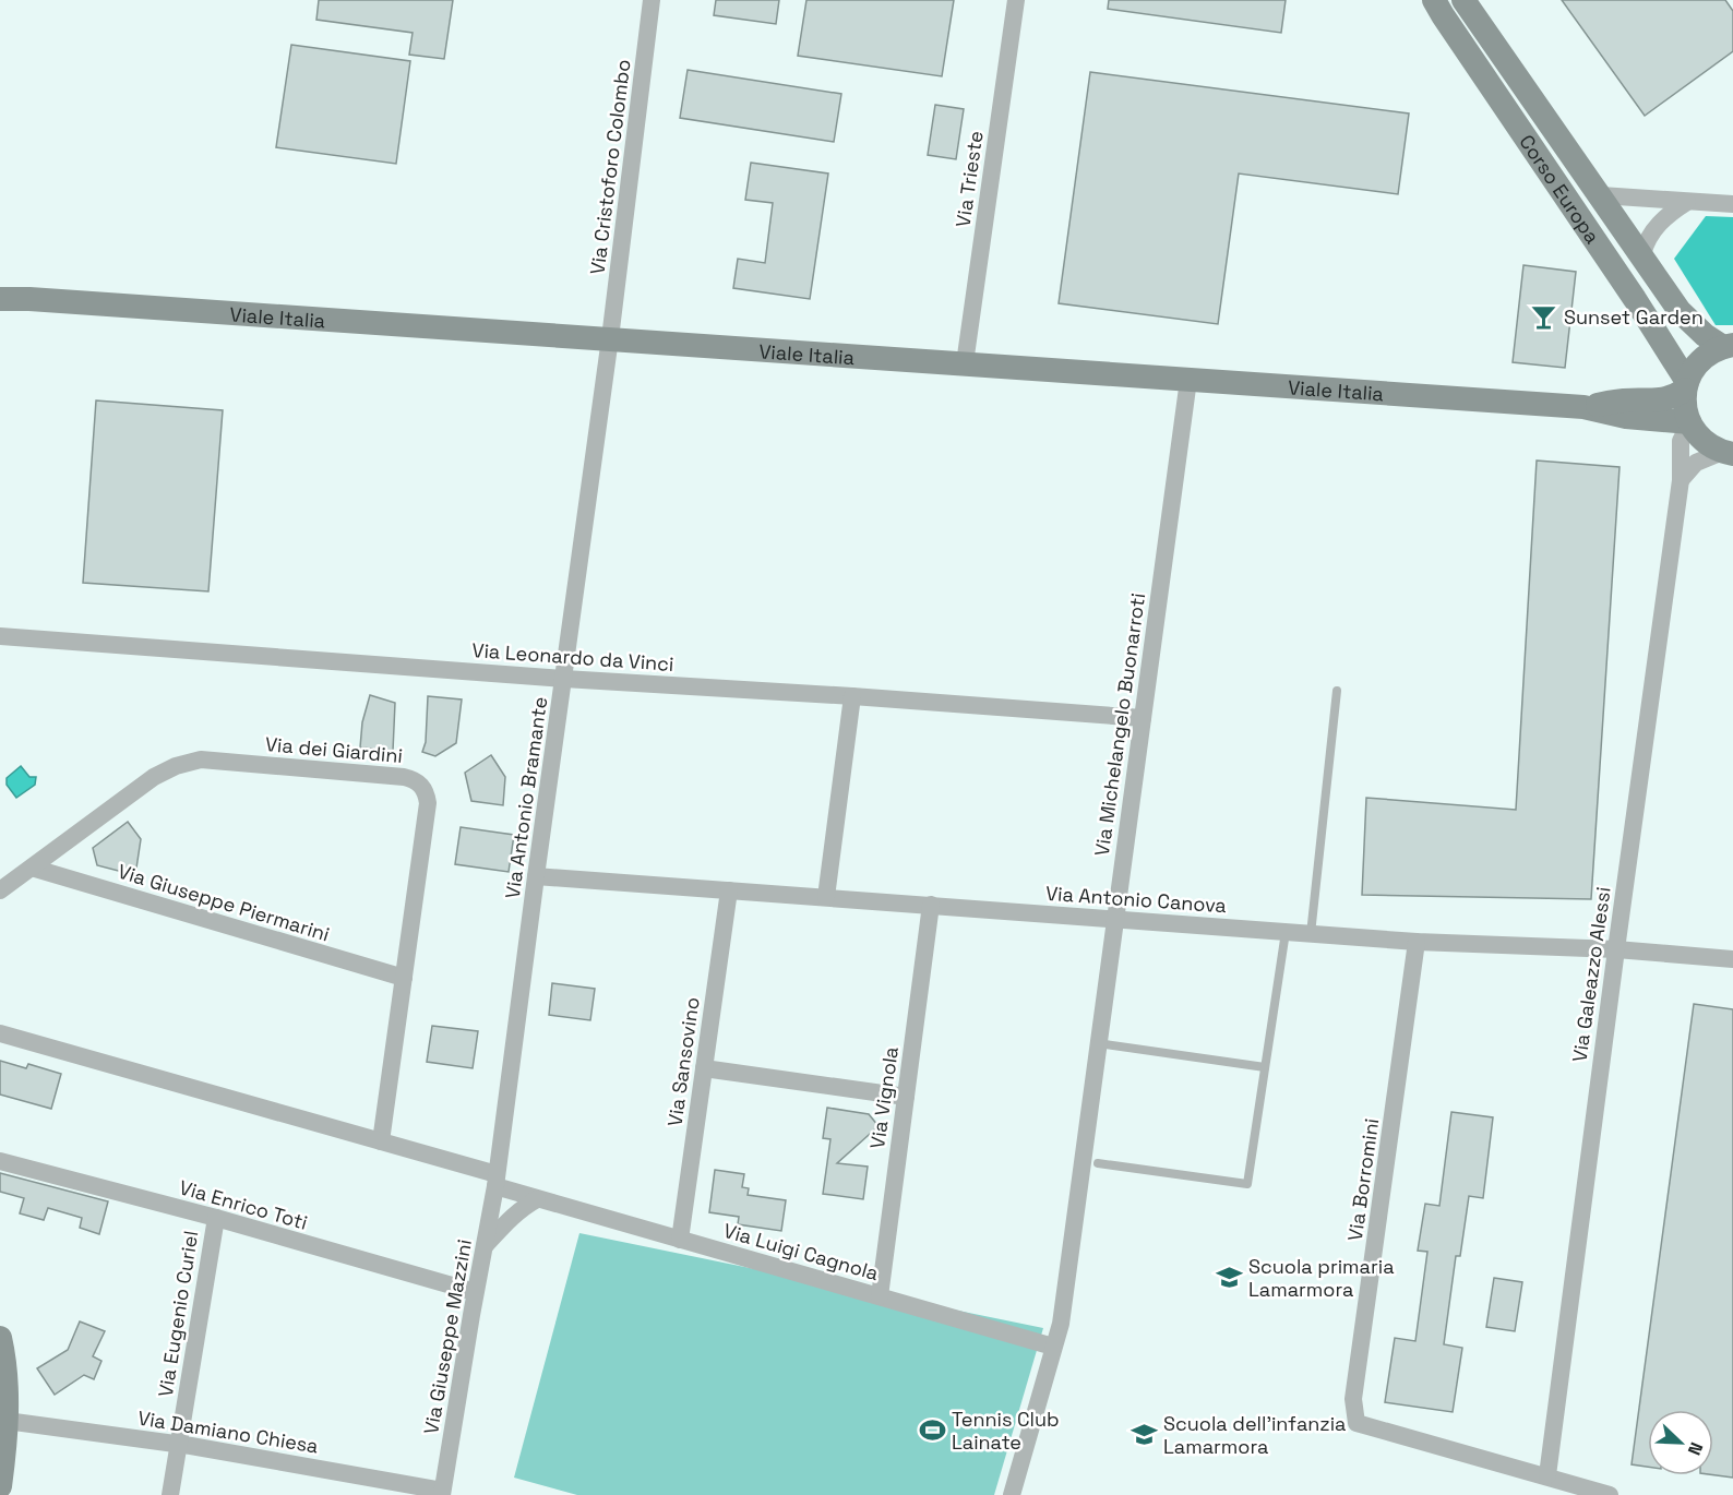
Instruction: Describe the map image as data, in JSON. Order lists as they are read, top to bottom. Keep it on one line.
{"streets":{"street":["Via Cristoforo Colombo","Via Trieste","Corso Europa","Viale Italia","Via Leonardo da Vinci","Via Michelangelo Buonarroti","Via dei Giardini","Via Antonio Bramante","Via Antonio Canova","Via Giuseppe Piermarini","Via Galeazzo Alessi","Via Sansovino","Via Vignola","Via Borromini","Via Enrico Toti","Via Luigi Cagnola","Via Eugenio Curiel","Via Giuseppe Mazzini","Via Damiano Chiesa"]},"crossings":[["Via Cristoforo Colombo","Viale Italia"],["Via Cristoforo Colombo","Via Antonio Bramante"],["Via Trieste","Viale Italia"],["Corso Europa","Viale Italia"],["Viale Italia","Via Michelangelo Buonarroti"],["Viale Italia","Via Antonio Bramante"],["Viale Italia","Via Galeazzo Alessi"],["Via Leonardo da Vinci","Via Michelangelo Buonarroti"],["Via Leonardo da Vinci","Via Antonio Bramante"],["Via Michelangelo Buonarroti","Via Antonio Canova"],["Via Michelangelo Buonarroti","Via Luigi Cagnola"],["Via dei Giardini","Via Giuseppe Piermarini"],["Via dei Giardini","Via Luigi Cagnola"],["Via Antonio Bramante","Via Antonio Canova"],["Via Antonio Bramante","Via Luigi Cagnola"],["Via Antonio Bramante","Via Giuseppe Mazzini"],["Via Antonio Canova","Via Galeazzo Alessi"],["Via Antonio Canova","Via Sansovino"],["Via Antonio Canova","Via Vignola"],["Via Antonio Canova","Via Borromini"],["Via Galeazzo Alessi","Via Borromini"],["Via Sansovino","Via Luigi Cagnola"],["Via Vignola","Via Luigi Cagnola"],["Via Enrico Toti","Via Eugenio Curiel"],["Via Enrico Toti","Via Giuseppe Mazzini"],["Via Luigi Cagnola","Via Giuseppe Mazzini"],["Via Eugenio Curiel","Via Damiano Chiesa"],["Via Giuseppe Mazzini","Via Damiano Chiesa"]],"places":{"bar":["Sunset Garden"],"school or university":["Scuola primaria Lamarmora","Scuola dell'infanzia Lamarmora"],"sports":["Tennis Club Lainate"]},"north":"bottom right"}
